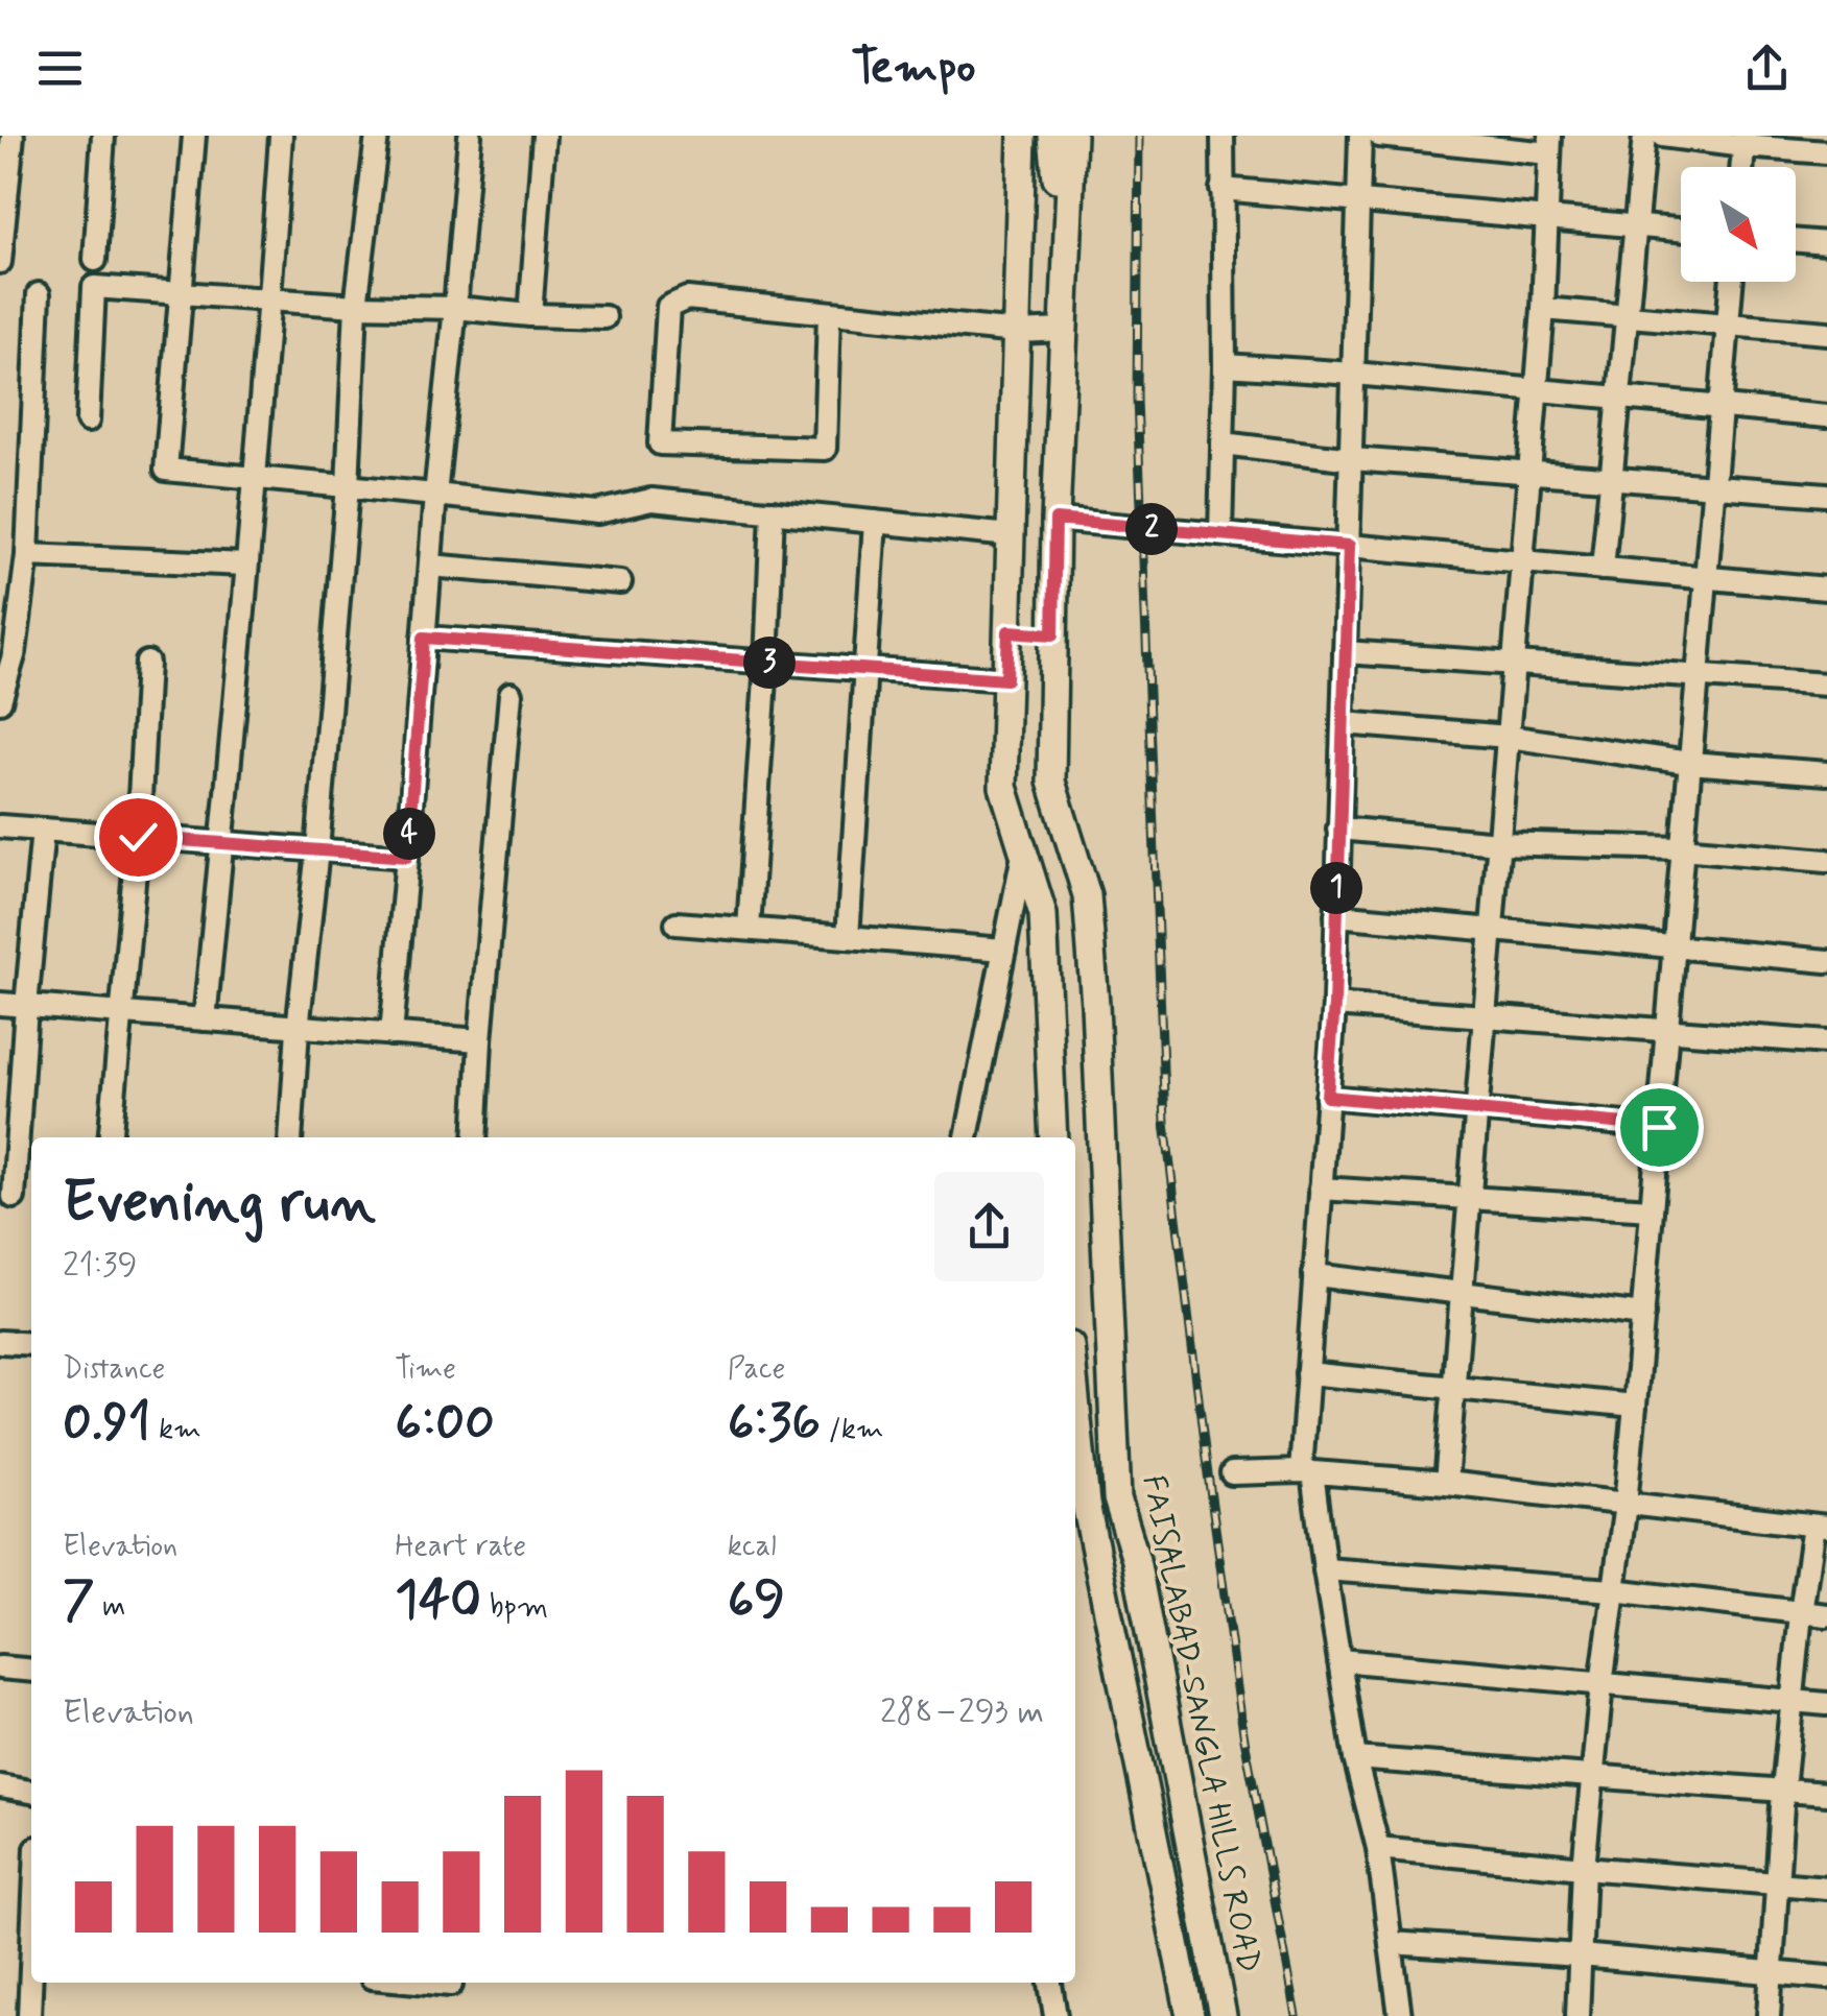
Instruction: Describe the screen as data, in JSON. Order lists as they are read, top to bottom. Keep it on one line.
{"streets":{"main road":["FAISALABAD-SANGLA HILLS ROAD"]},"north":"bottom right","page":{"header":"Tempo","pins":["2","3","4","1"],"heading":["Evening run","21:39"],"stats":[["Distance","0.91 km"],["Time","6:00"],["Pace","6:36 /km"],["Elevation","7 m"],["Heart rate","140 bpm"],["kcal","69"]],"chart":["Elevation","288–293 m"]}}
